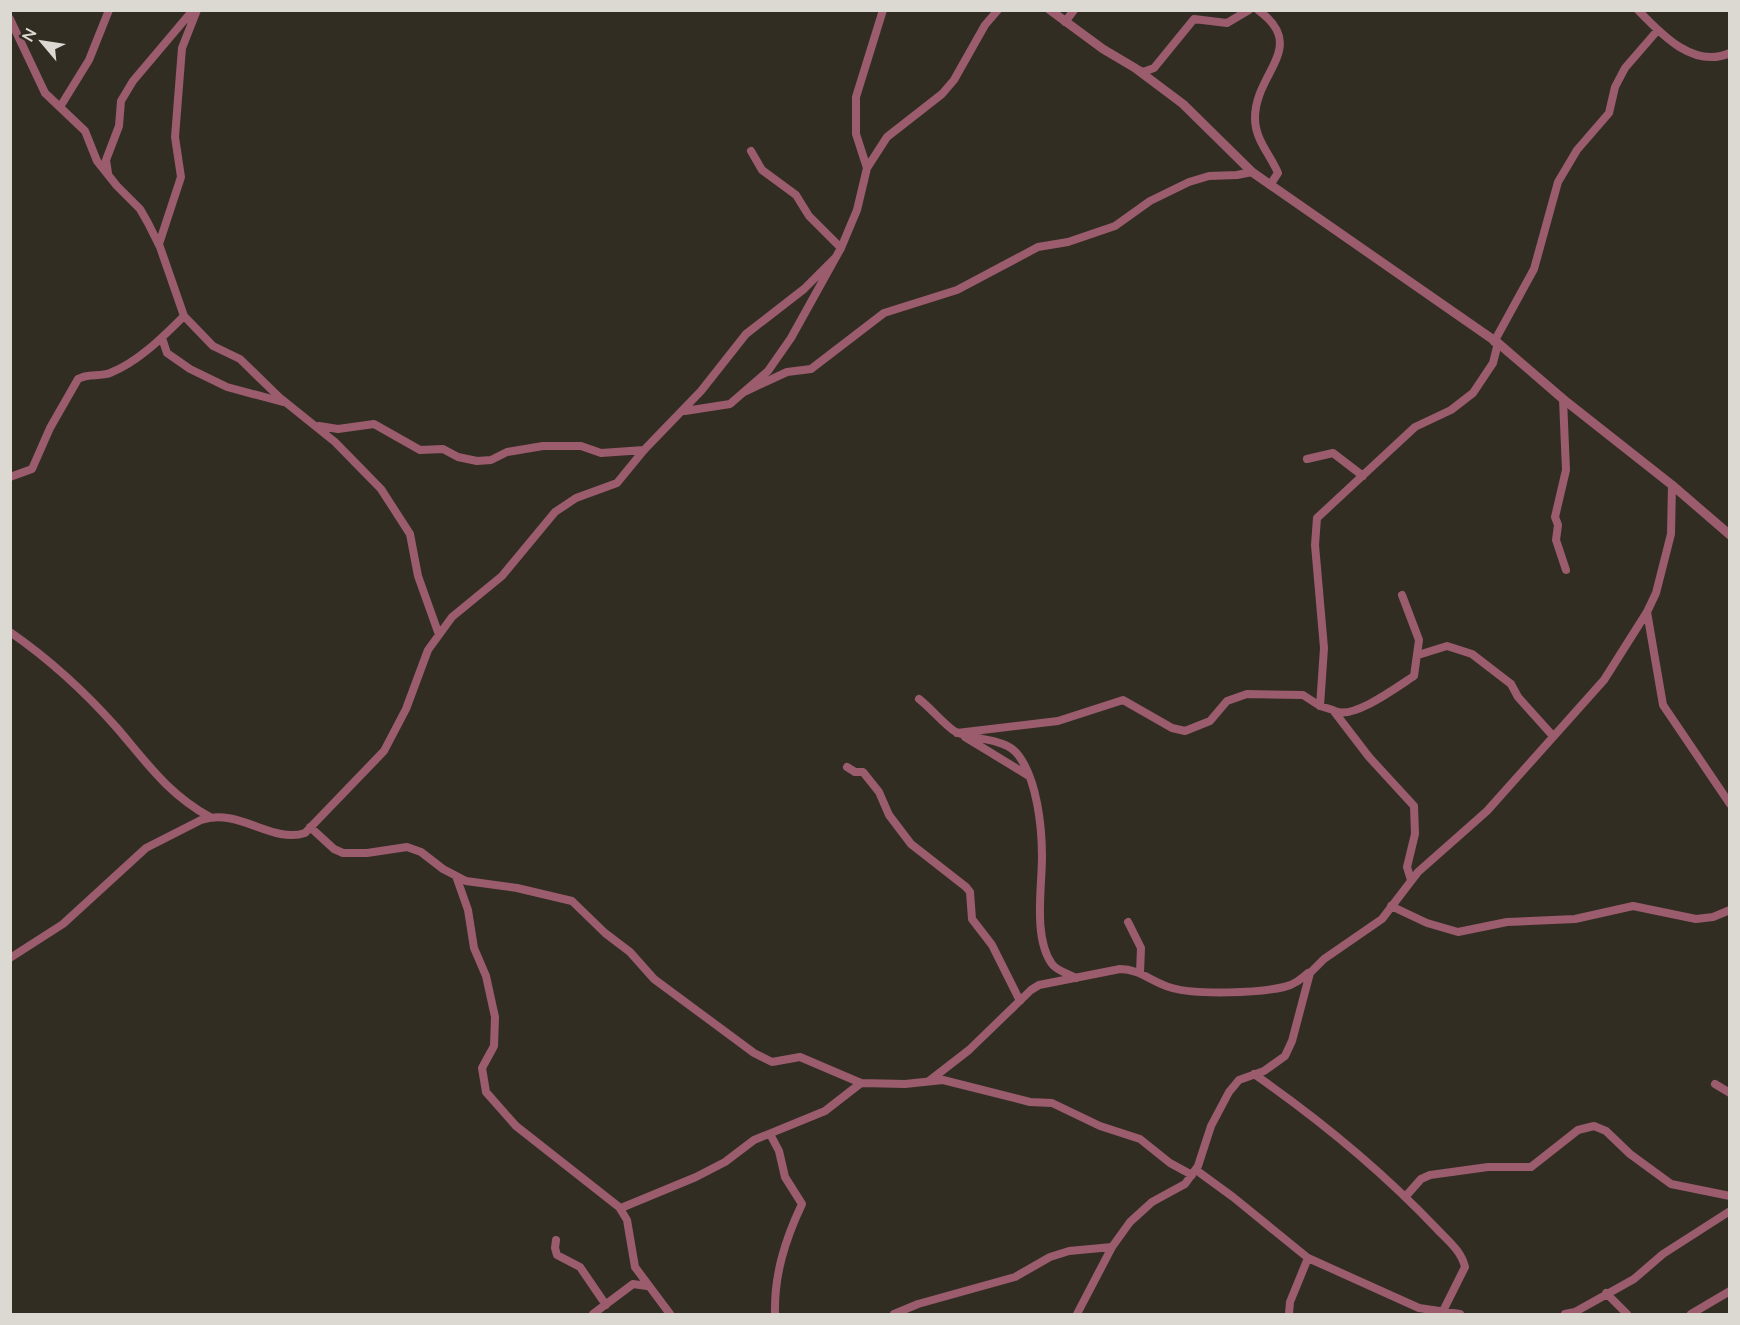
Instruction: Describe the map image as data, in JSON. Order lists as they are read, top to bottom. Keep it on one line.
{"north":"top left"}
